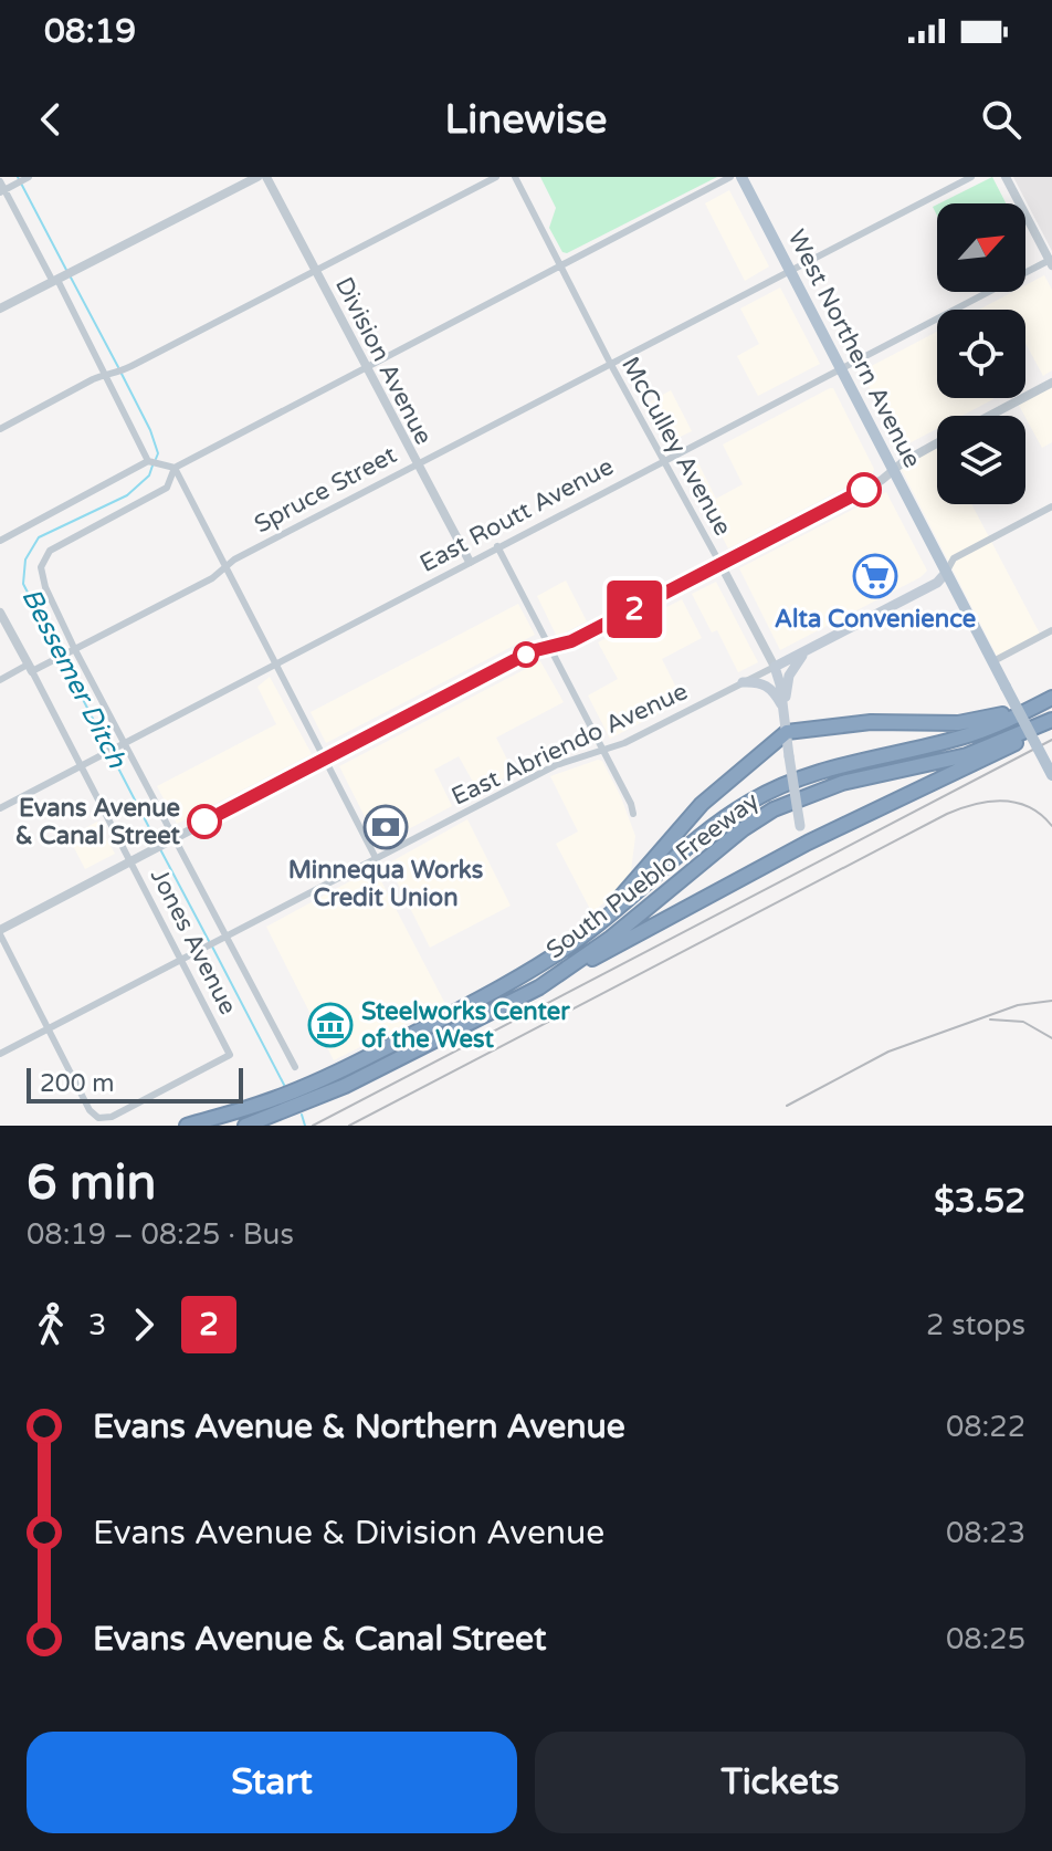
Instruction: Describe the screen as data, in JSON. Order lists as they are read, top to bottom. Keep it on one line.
{"streets":{"highway":["South Pueblo Freeway"],"main road":["West Northern Avenue","McCulley Avenue","East Abriendo Avenue"],"street":["Division Avenue","Spruce Street","East Routt Avenue","Jones Avenue"]},"crossings":[["West Northern Avenue","Spruce Street"],["West Northern Avenue","East Routt Avenue"],["West Northern Avenue","East Abriendo Avenue"],["Division Avenue","Spruce Street"],["Division Avenue","East Routt Avenue"],["McCulley Avenue","Spruce Street"],["McCulley Avenue","East Routt Avenue"],["McCulley Avenue","East Abriendo Avenue"],["Spruce Street","Jones Avenue"],["East Routt Avenue","Jones Avenue"],["East Abriendo Avenue","Jones Avenue"]],"water":["Bessemer Ditch"],"places":{"supermarket":["Alta Convenience"],"other":["Evans Avenue & Canal Street"],"bank":["Minnequa Works Credit Union"],"museum":["Steelworks Center of the West"]},"lines":["bus line 2"],"scale_bar":"200 m","north":"top right","page":{"status":"08:19","header":"Linewise","on_map":"2","scale":"200 m","heading":["6 min","08:19 – 08:25 · Bus","$3.52"],"legs":["3","2","2 stops"],"list":[{"name":"Evans Avenue & Northern Avenue","value":"08:22"},{"name":"Evans Avenue & Division Avenue","value":"08:23"},{"name":"Evans Avenue & Canal Street","value":"08:25"}],"buttons":["Start","Tickets"]}}
